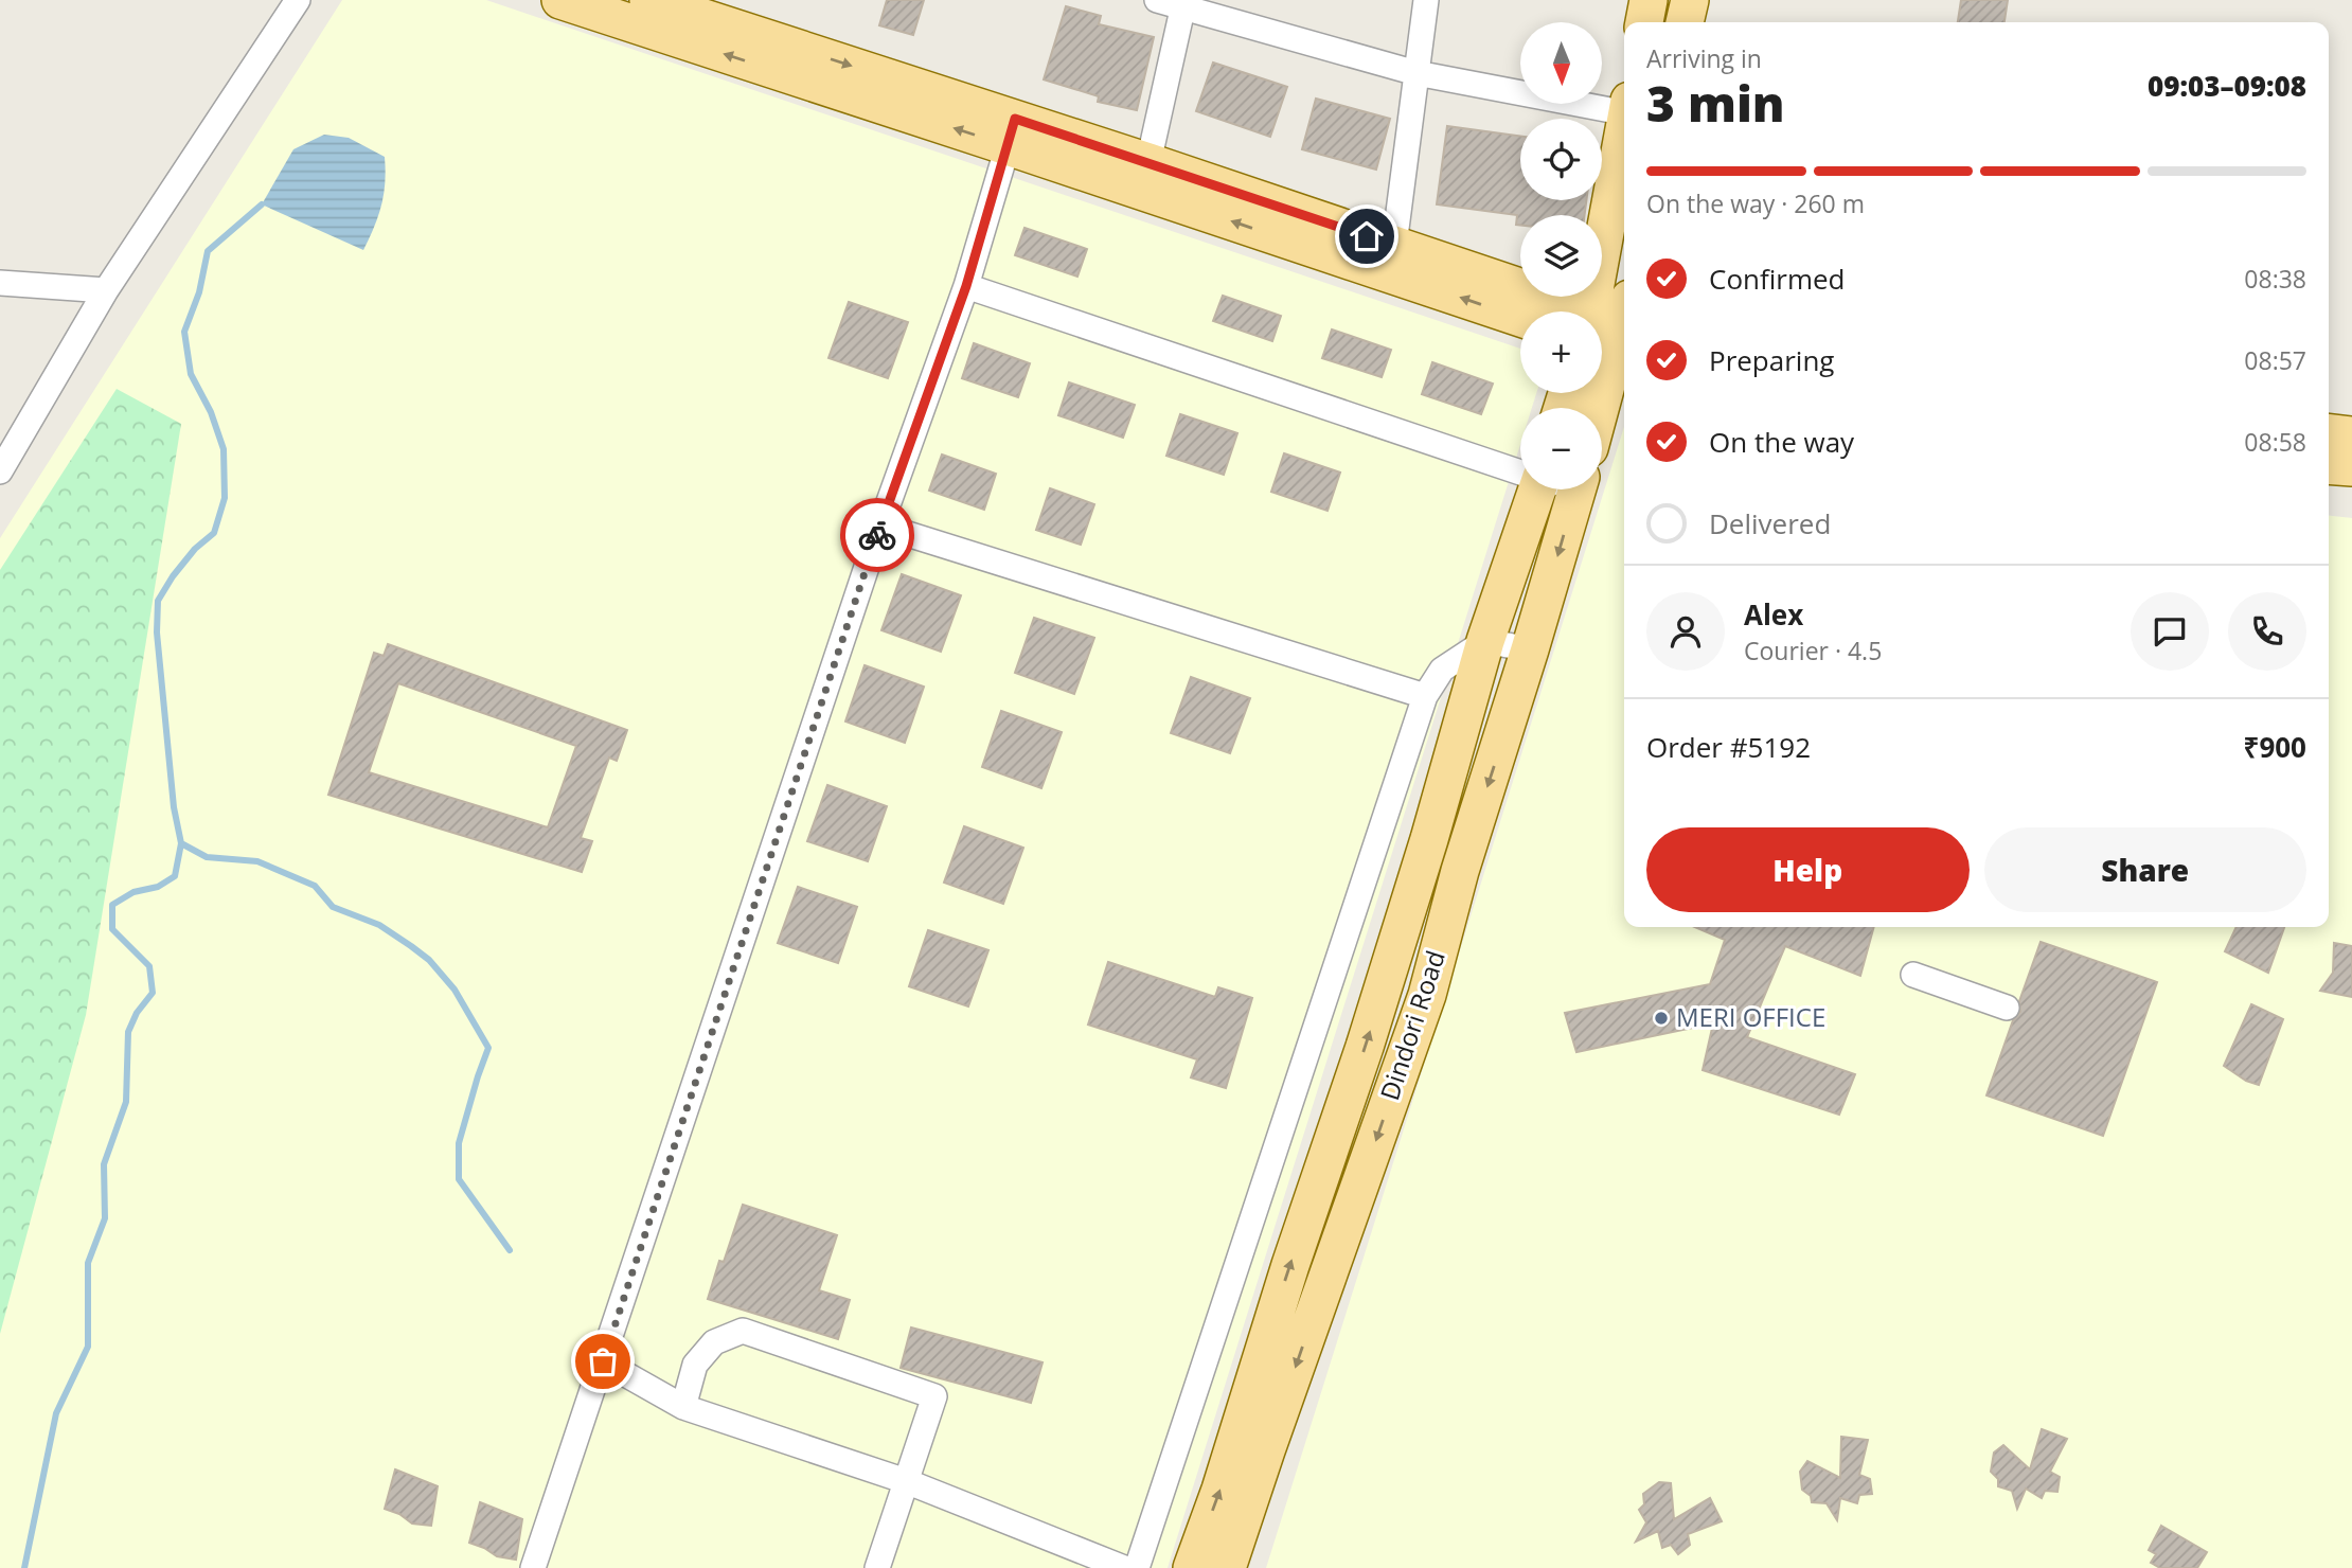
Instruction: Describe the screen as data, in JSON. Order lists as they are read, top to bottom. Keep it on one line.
{"streets":{"main road":["Dindori Road"]},"places":["MERI OFFICE"],"north":"bottom","page":{"map_buttons":["+","−"],"heading":["3 min","Arriving in","09:03–09:08"],"panel":["Alex","Courier · 4.5","Order #5192","₹900"],"bar":"On the way · 260 m","list":[["Confirmed","08:38"],["Preparing","08:57"],["On the way","08:58"],"Delivered"],"buttons":["Help","Share"]}}
